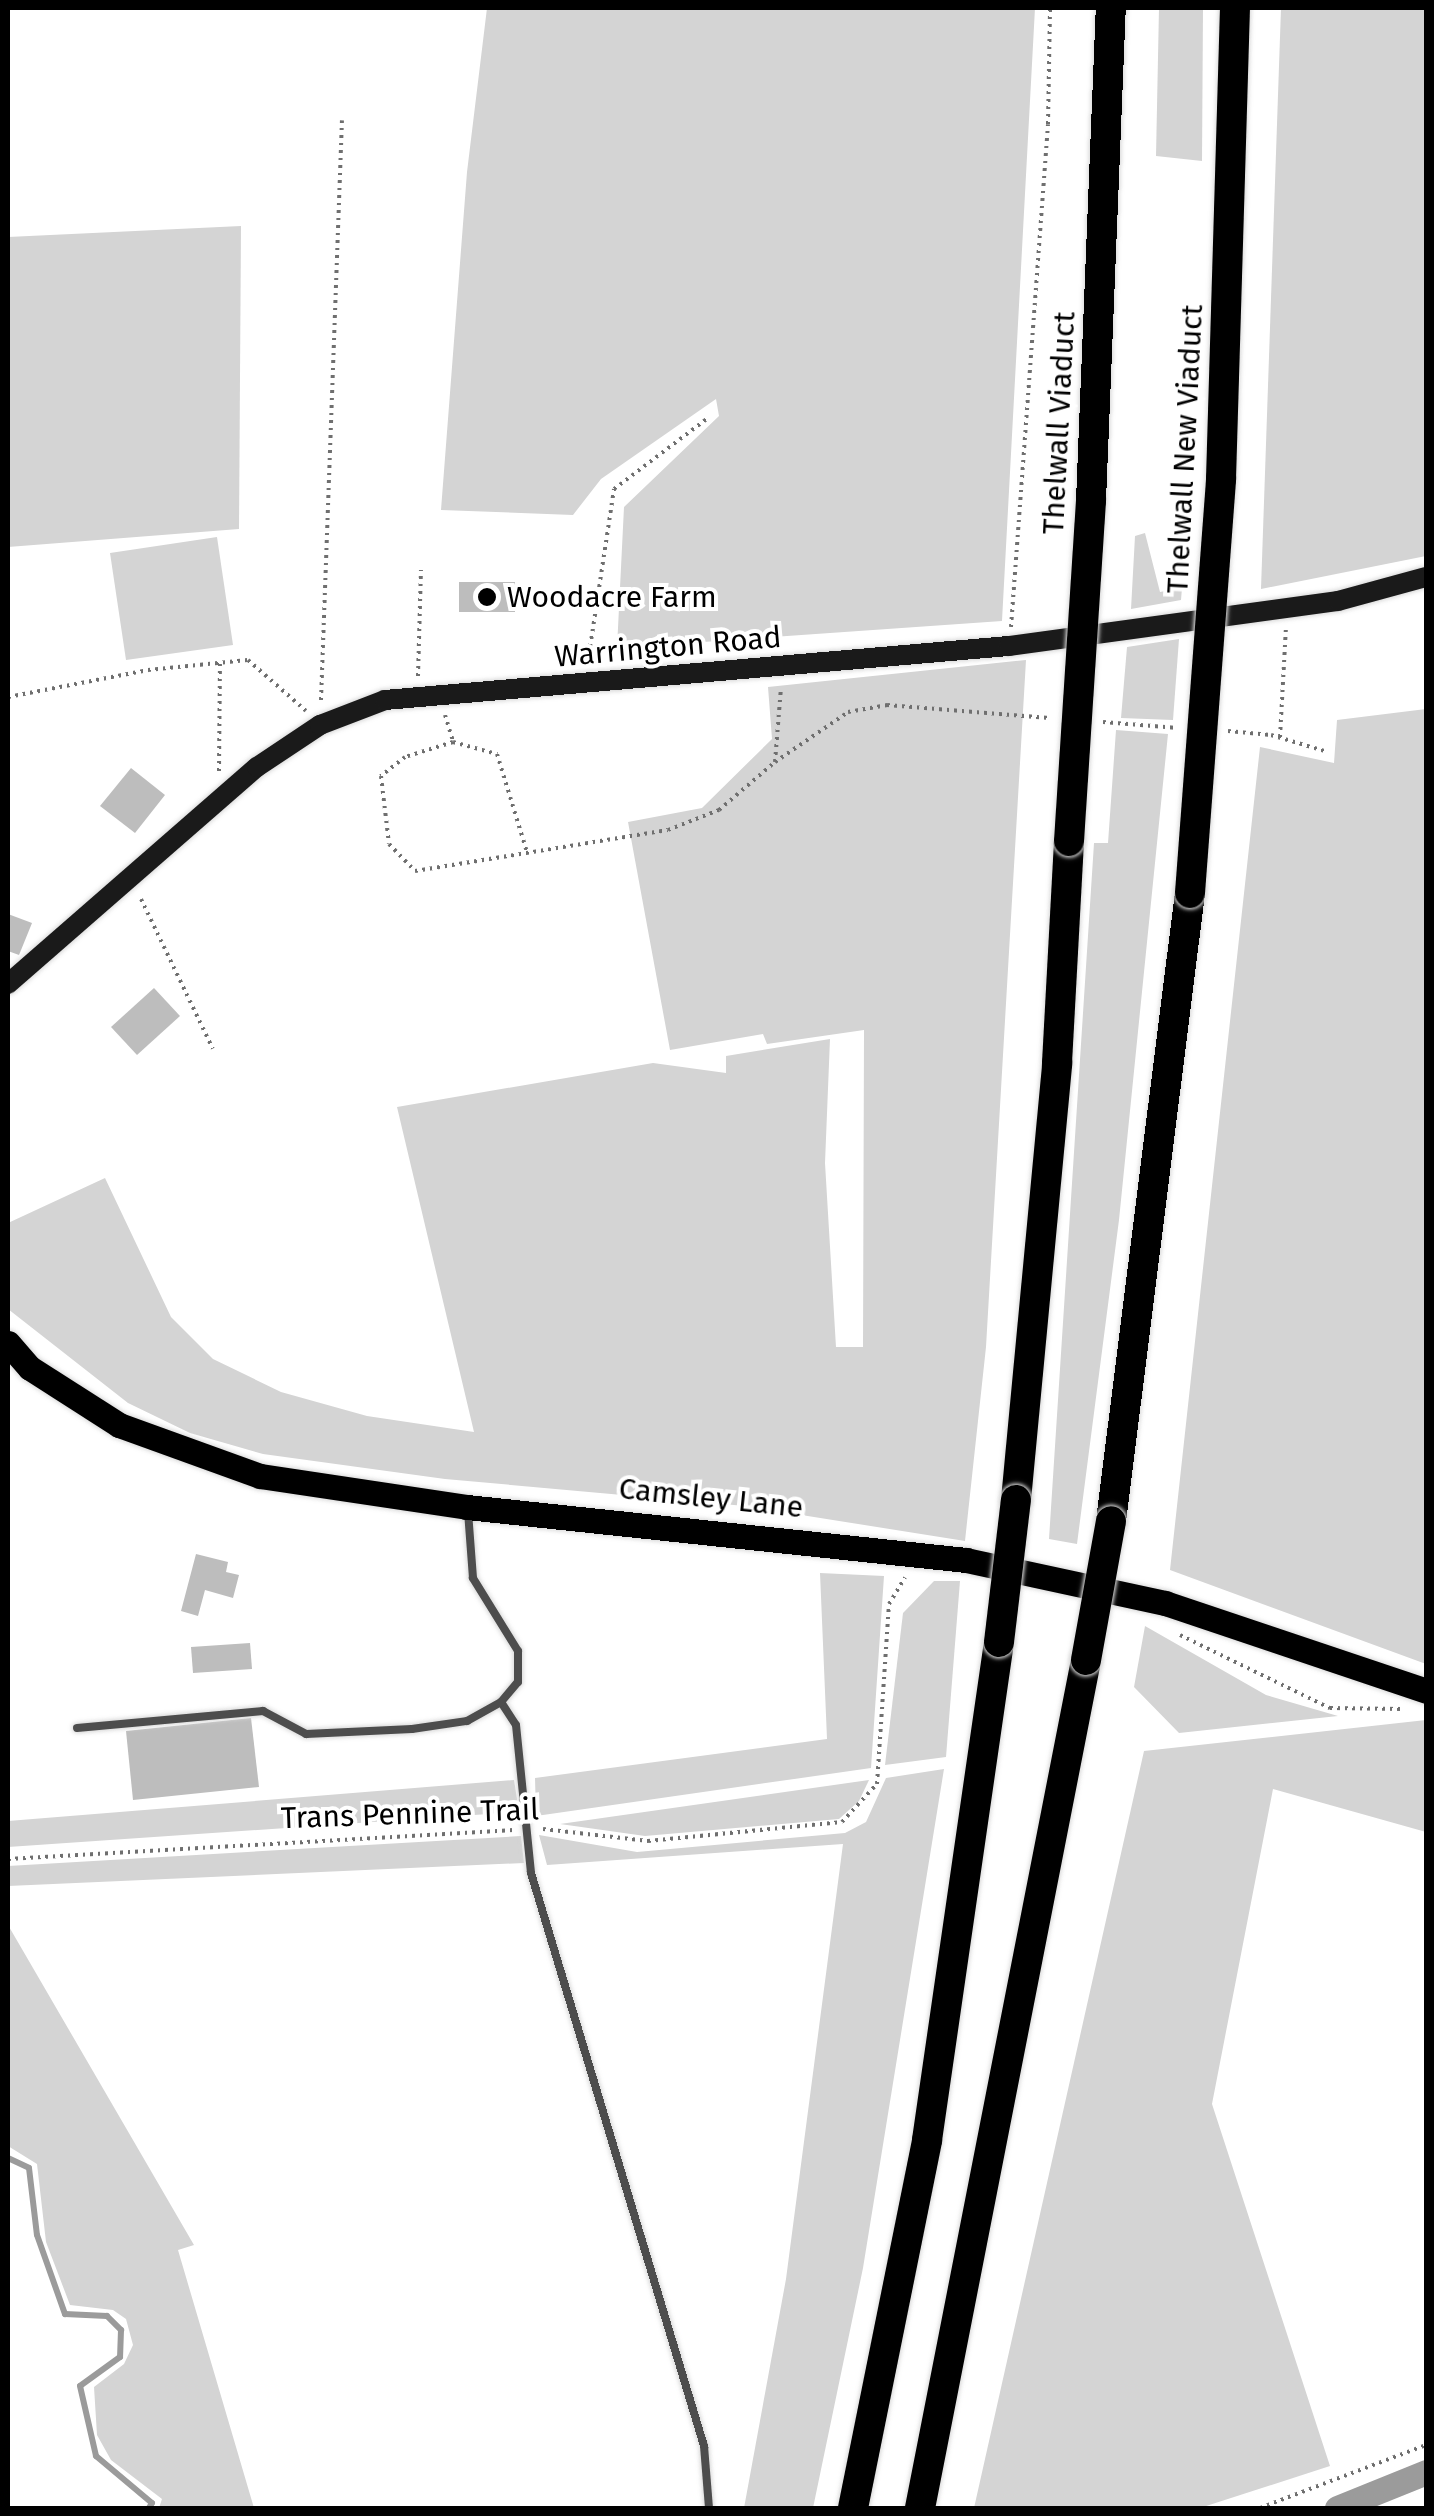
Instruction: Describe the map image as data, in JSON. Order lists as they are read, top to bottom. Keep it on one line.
{"streets":{"highway":["Thelwall Viaduct","Thelwall New Viaduct"],"main road":["Camsley Lane"],"street":["Warrington Road"],"path":["Trans Pennine Trail"]},"places":["Woodacre Farm"]}
